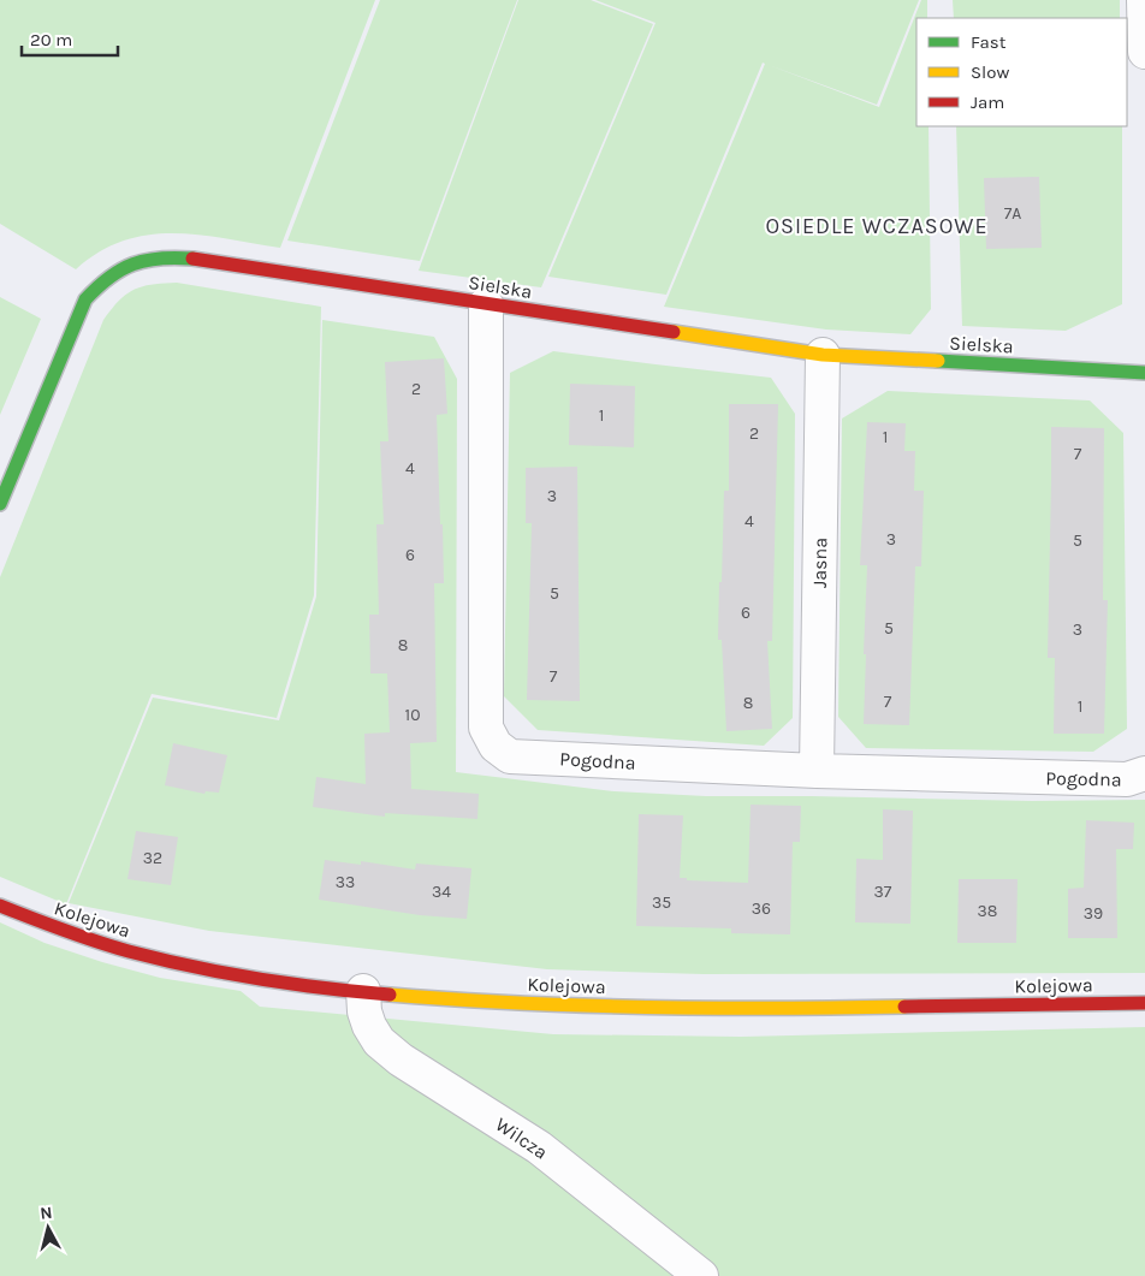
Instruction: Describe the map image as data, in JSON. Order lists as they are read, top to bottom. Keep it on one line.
{"streets":{"street":["Sielska","Jasna","Pogodna","Kolejowa","Wilcza"]},"crossings":[["Sielska","Jasna"],["Sielska","Pogodna"],["Jasna","Pogodna"],["Kolejowa","Wilcza"]],"districts":["OSIEDLE WCZASOWE"],"house_numbers":["7A","2","1","2","1","7","4","3","4","3","5","6","5","6","5","3","8","7","7","8","1","10","32","33","34","37","35","36","38","39"],"legend":["Fast","Slow","Jam"],"scale_bar":"20 m","north":"top"}
